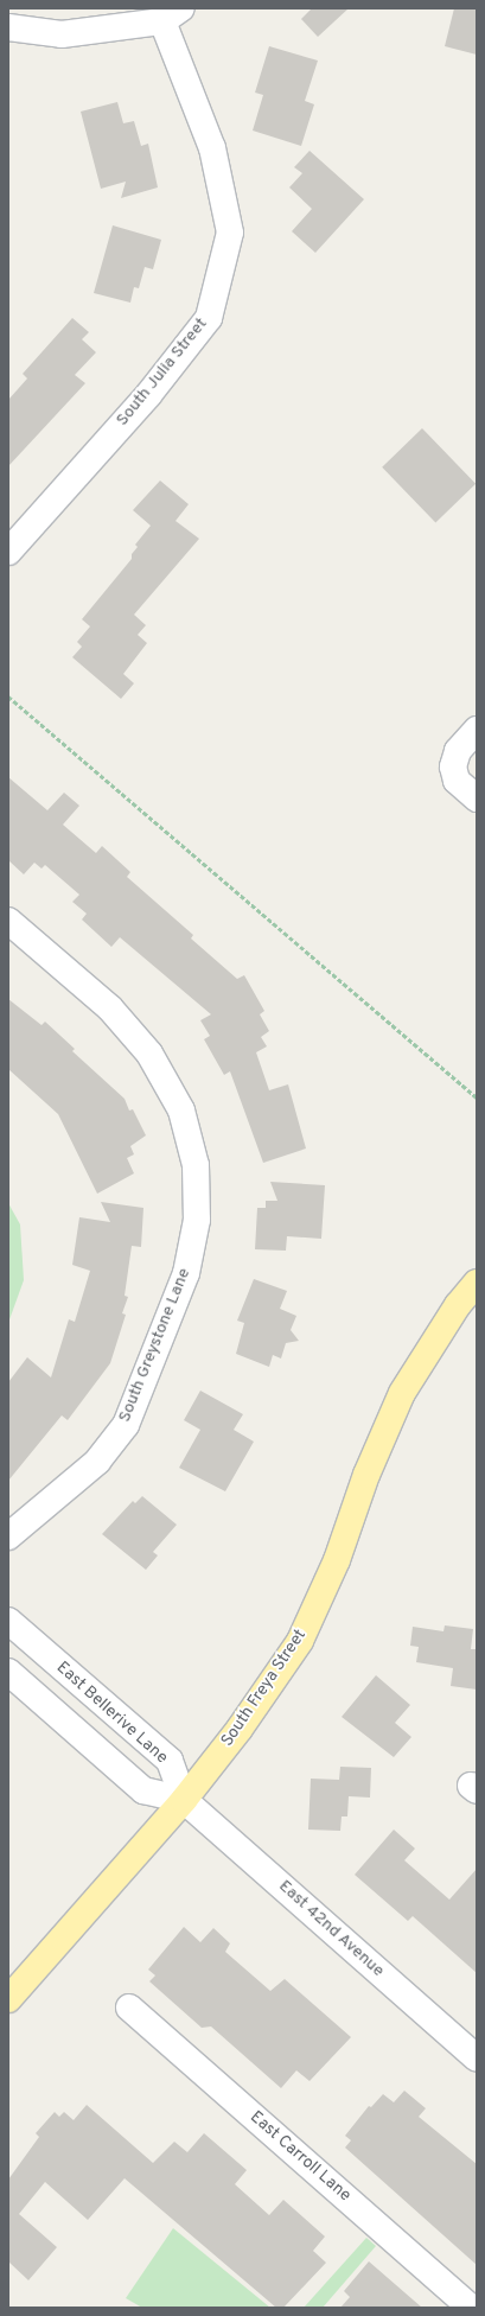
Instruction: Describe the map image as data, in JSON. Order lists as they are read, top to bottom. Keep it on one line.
{"streets":{"main road":["South Freya Street"],"street":["South Julia Street","South Greystone Lane","East Bellerive Lane","East 42nd Avenue","East Carroll Lane"]},"crossings":[["South Freya Street","East Bellerive Lane"],["South Freya Street","East 42nd Avenue"],["East Bellerive Lane","East 42nd Avenue"]]}
